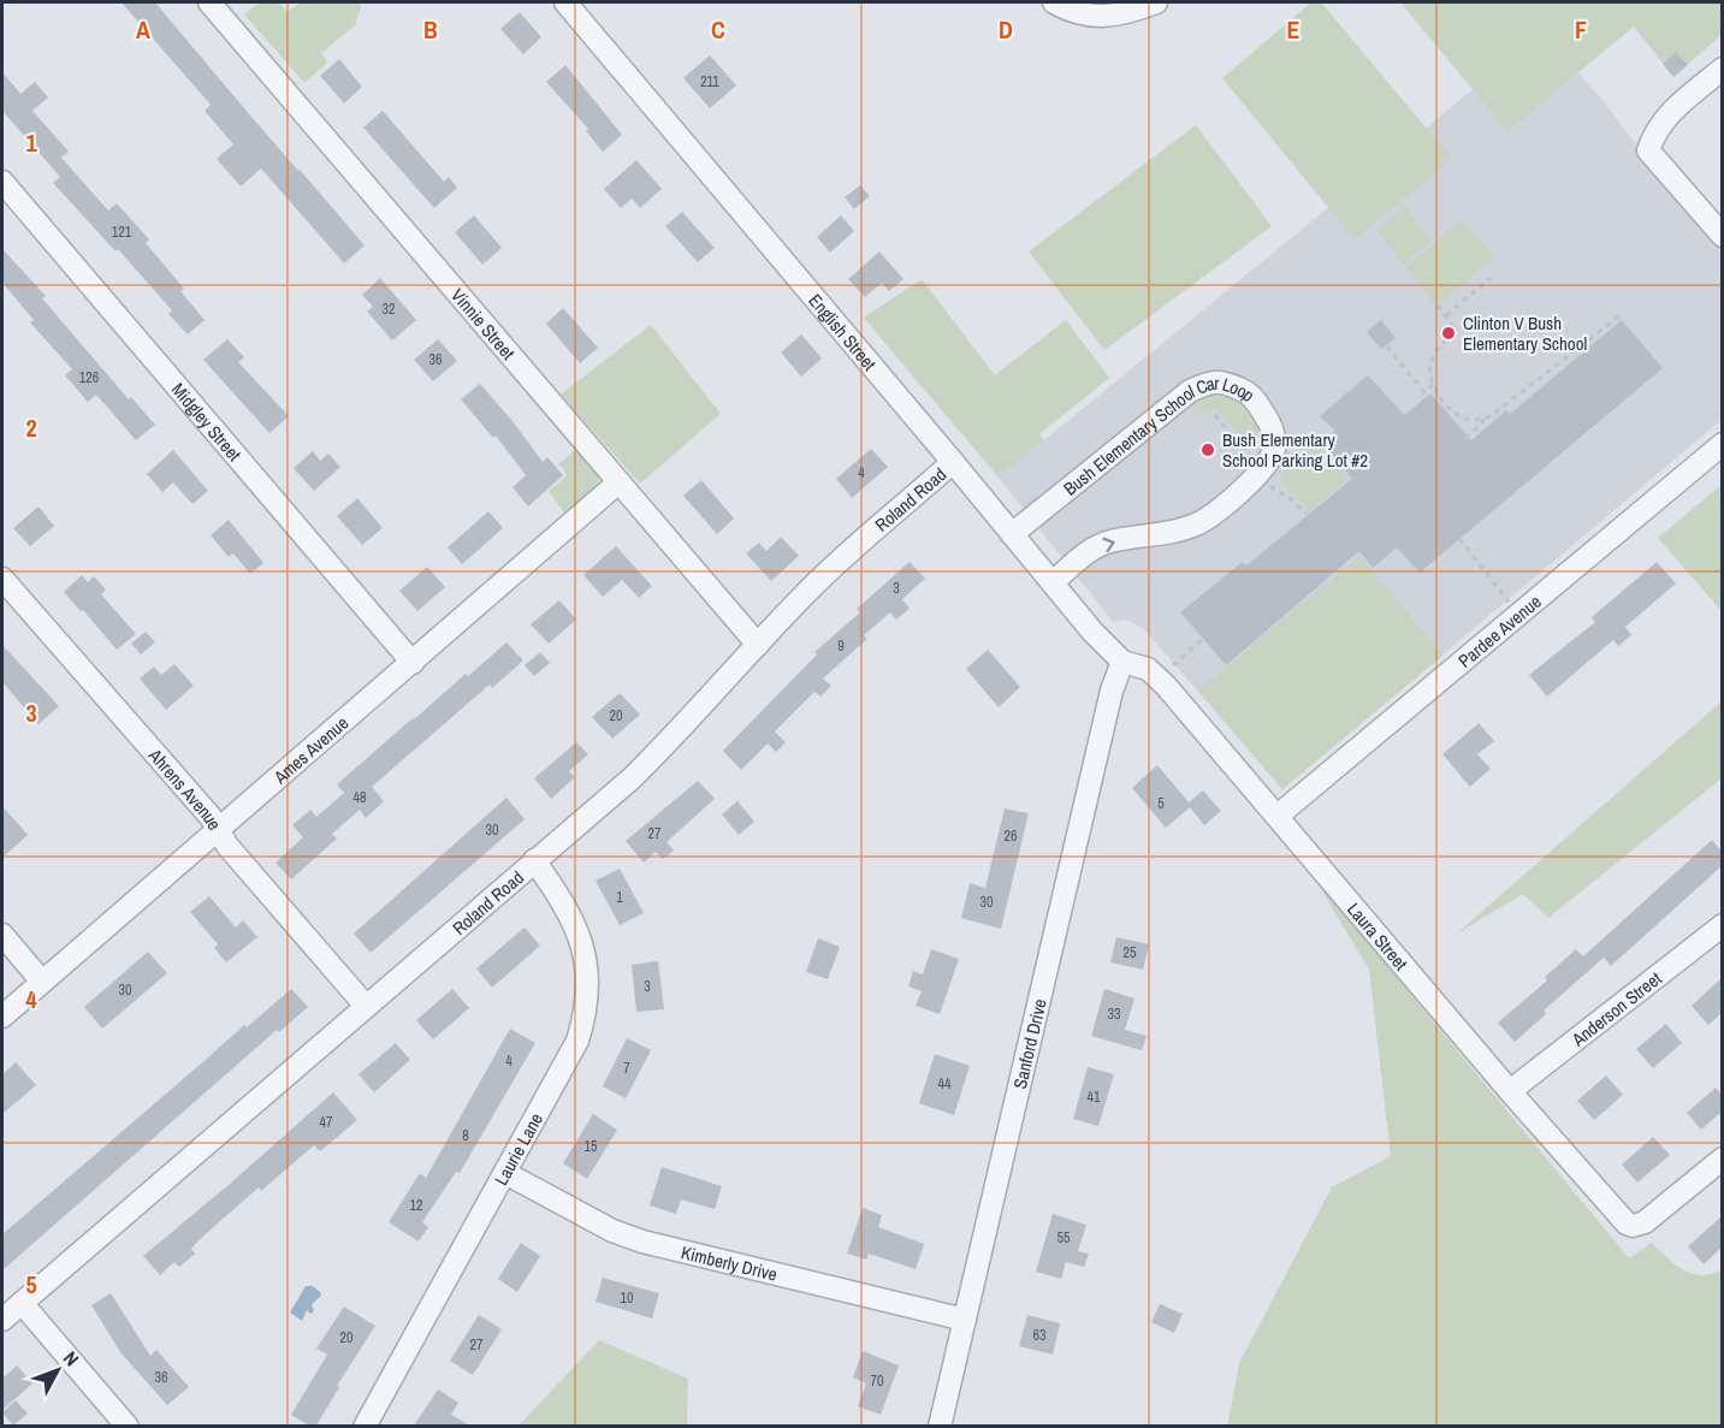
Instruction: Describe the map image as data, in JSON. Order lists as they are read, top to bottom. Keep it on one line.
{"streets":{"street":["Vinnie Street","English Street","Midgley Street","Bush Elementary School Car Loop","Roland Road","Pardee Avenue","Ames Avenue","Ahrens Avenue","Laura Street","Anderson Street","Sanford Drive","Laurie Lane","Kimberly Drive"]},"crossings":[["Vinnie Street","Roland Road"],["Vinnie Street","Ames Avenue"],["English Street","Bush Elementary School Car Loop"],["English Street","Roland Road"],["English Street","Laura Street"],["English Street","Sanford Drive"],["Midgley Street","Ames Avenue"],["Roland Road","Ahrens Avenue"],["Roland Road","Laurie Lane"],["Pardee Avenue","Laura Street"],["Ames Avenue","Ahrens Avenue"],["Laura Street","Anderson Street"],["Laura Street","Sanford Drive"],["Sanford Drive","Kimberly Drive"],["Laurie Lane","Kimberly Drive"]],"places":["Clinton V Bush Elementary School","Bush Elementary School Parking Lot #2"],"house_numbers":["211","121","32","36","126","4","3","9","20","48","5","30","27","26","1","30","25","3","30","33","4","7","44","41","47","8","15","12","55","10","63","20","27","36","70"],"north":"top right","grid":{"columns":["A","B","C","D","E","F"],"rows":["1","2","3","4","5"]}}
